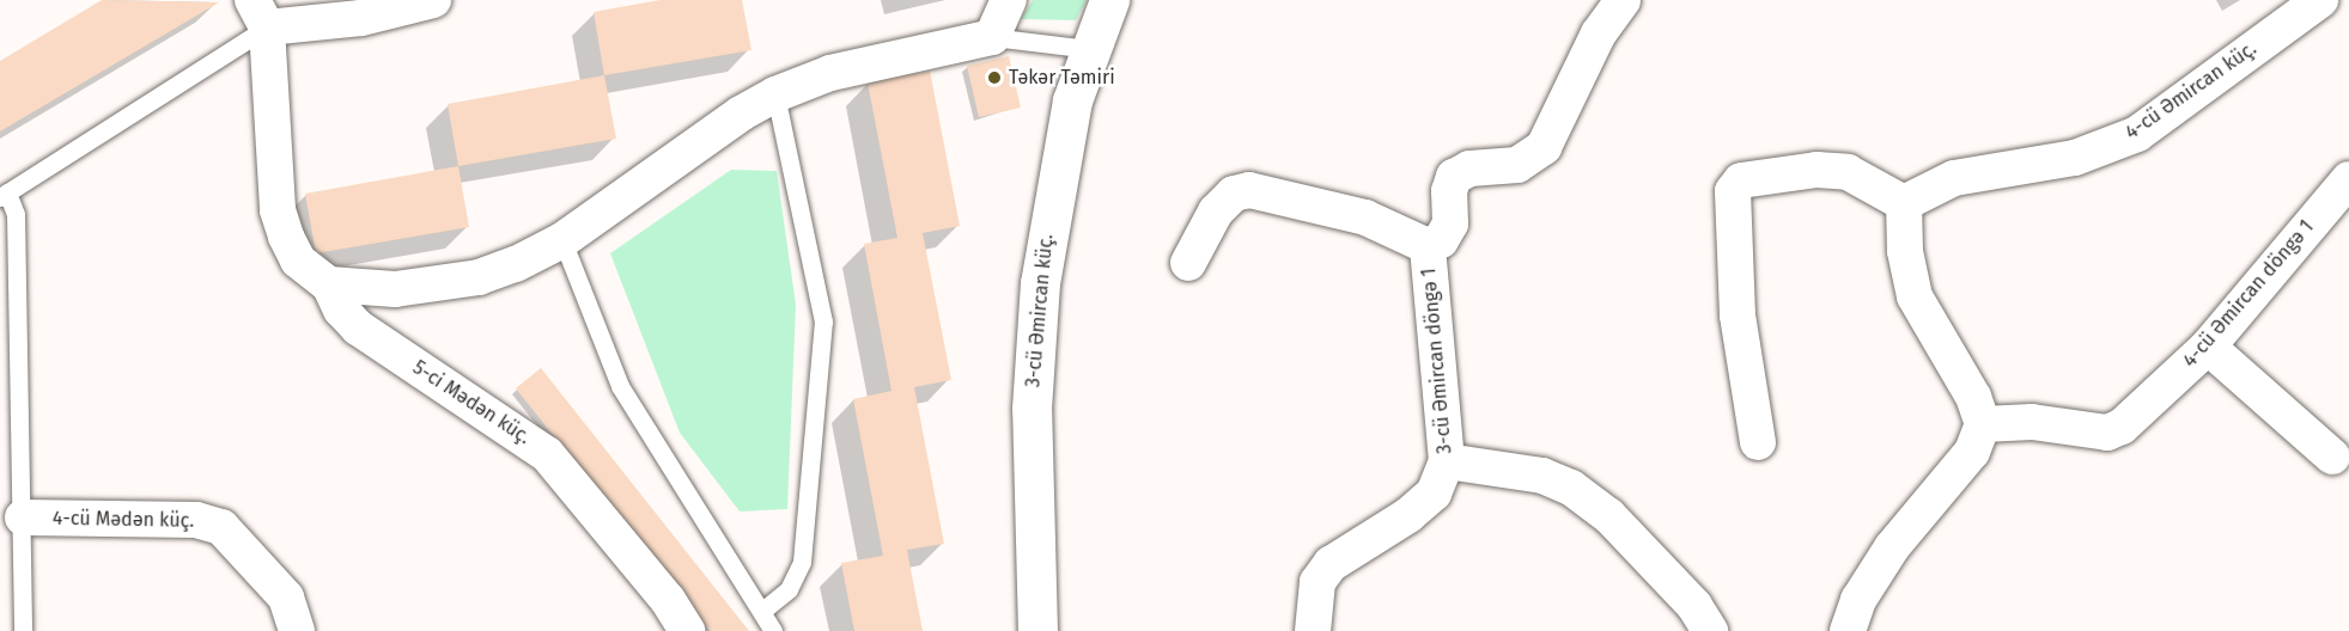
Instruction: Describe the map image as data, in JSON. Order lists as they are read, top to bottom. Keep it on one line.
{"streets":{"main road":["3-cü Əmircan küç."],"street":["4-cü Əmircan küç.","4-cü Əmircan döngə 1","3-cü Əmircan döngə 1","5-ci Mədən küç.","4-cü Mədən küç."]},"places":["Təkər Təmiri"]}
